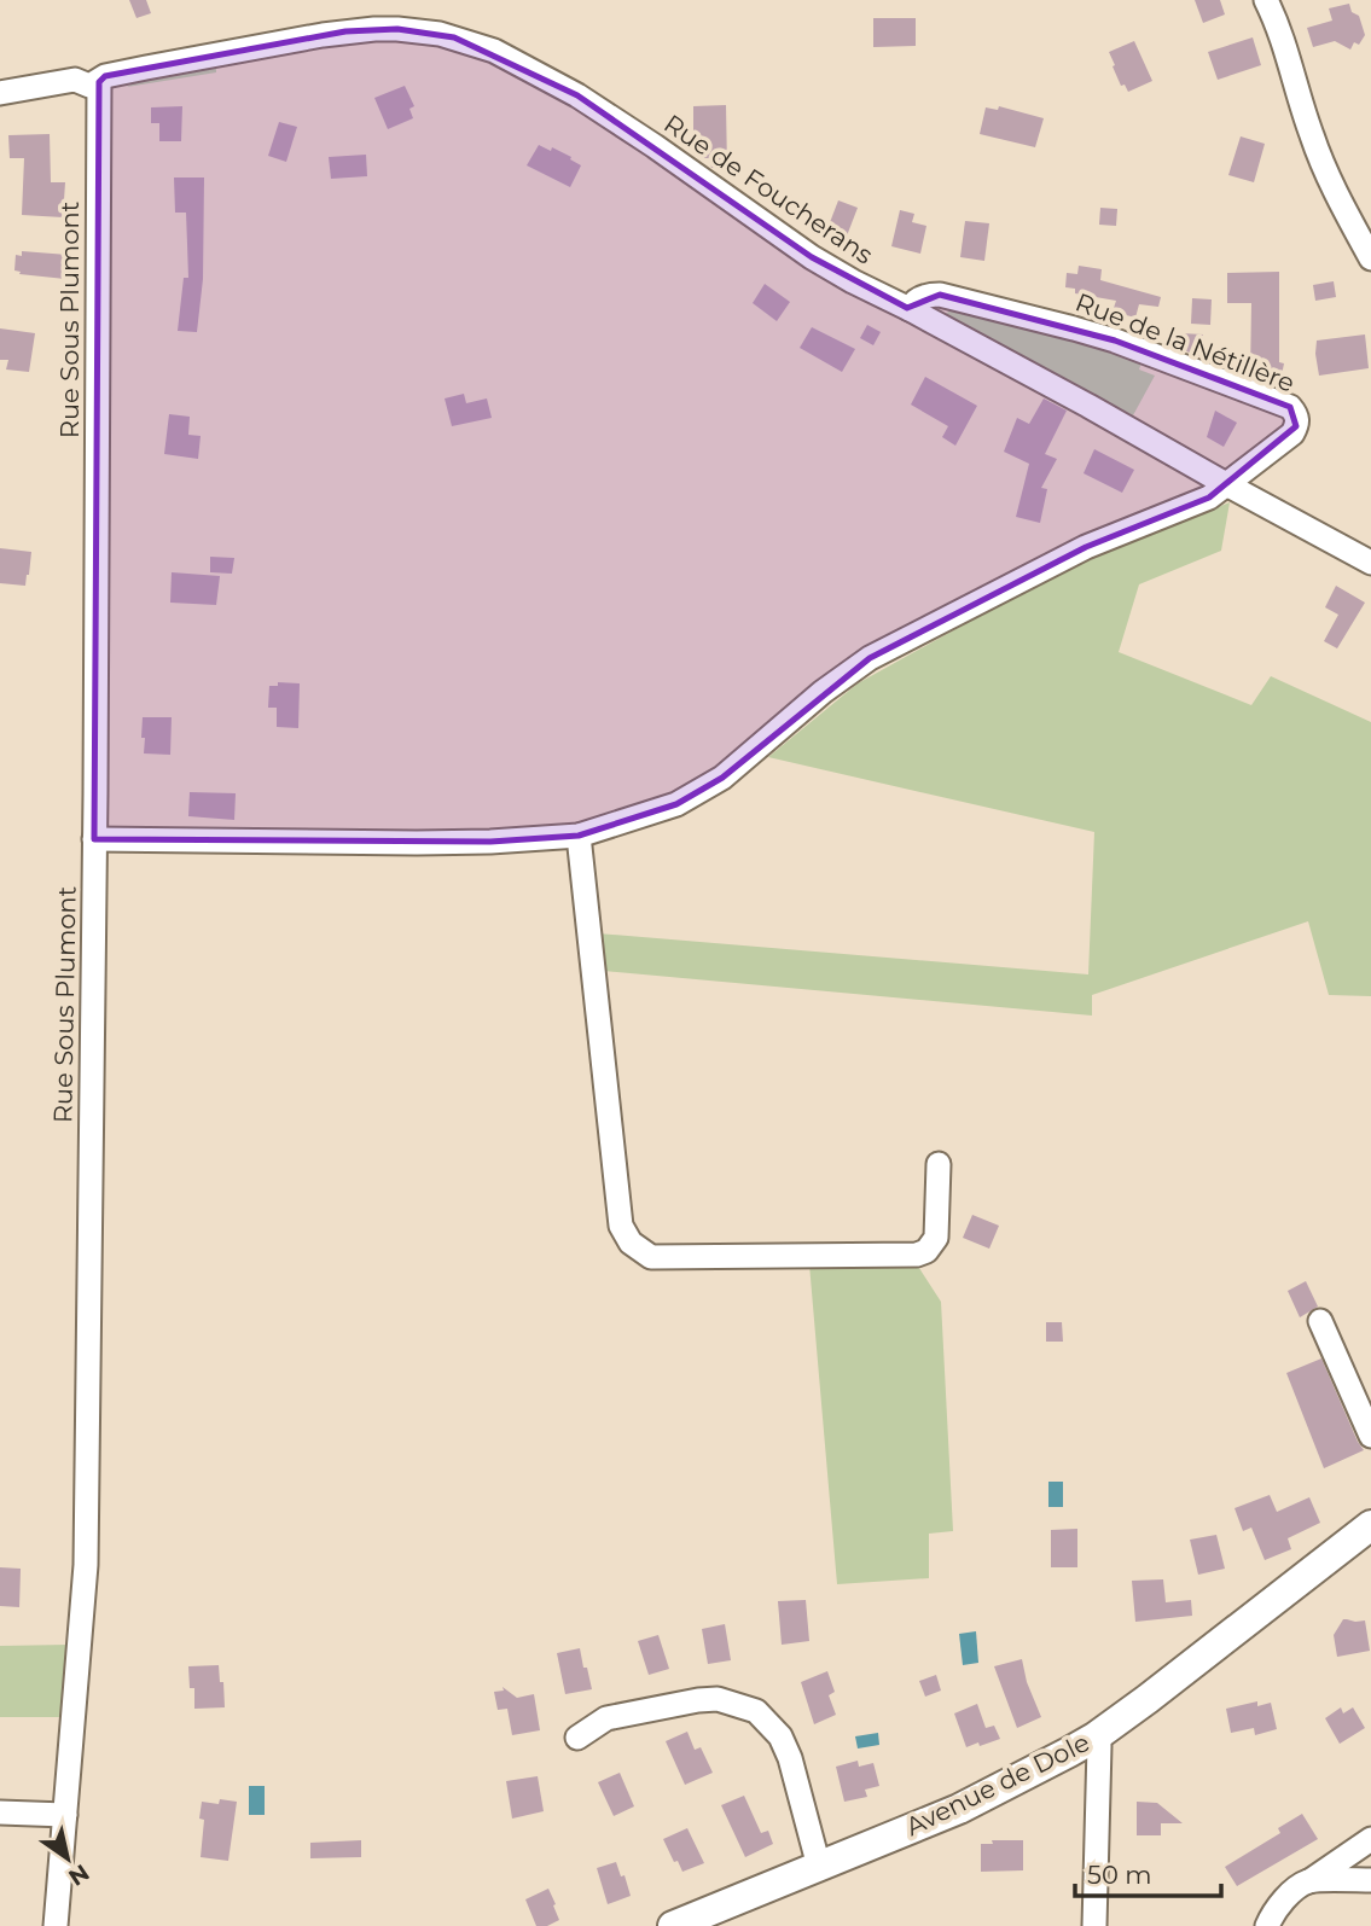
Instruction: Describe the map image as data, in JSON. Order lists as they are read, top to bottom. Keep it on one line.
{"streets":{"main road":["Avenue de Dole"],"street":["Rue de Foucherans","Rue Sous Plumont","Rue de la Nétillère"]},"crossings":[["Rue de Foucherans","Rue Sous Plumont"],["Rue de Foucherans","Rue de la Nétillère"]],"scale_bar":"50 m","north":"bottom right"}
